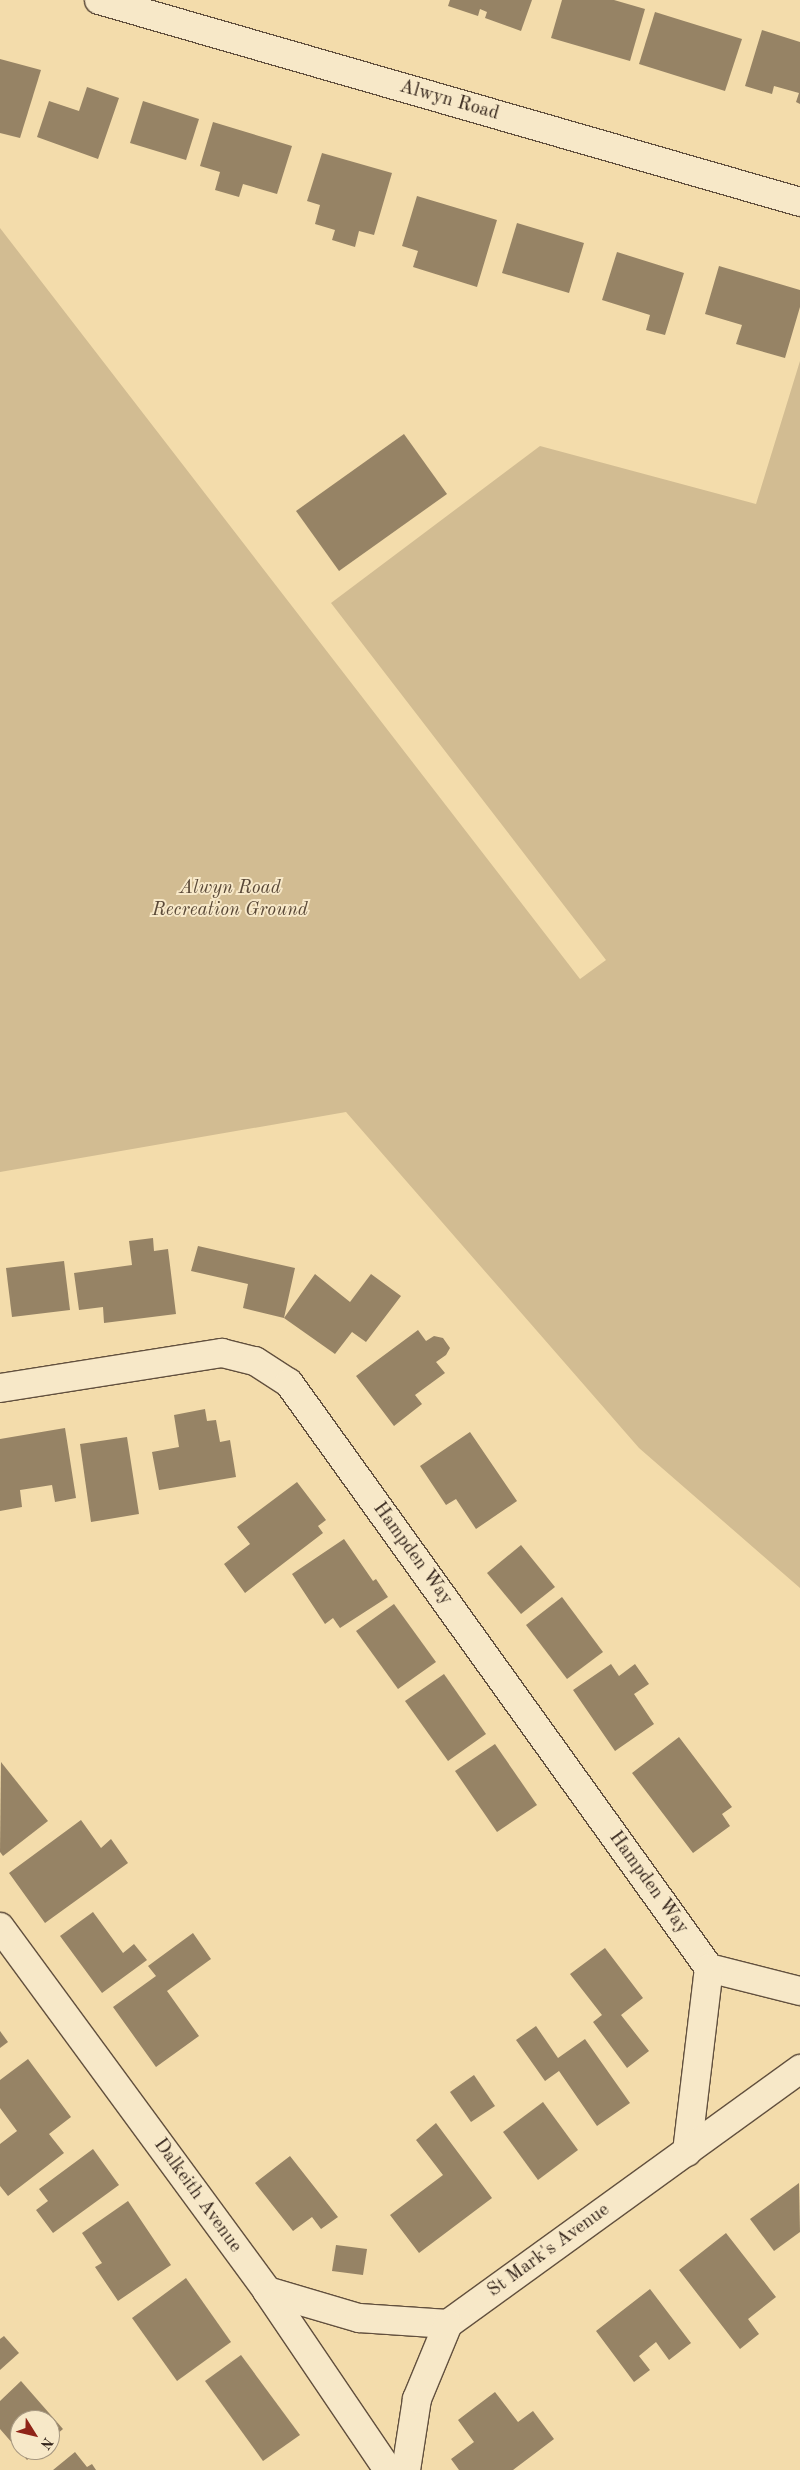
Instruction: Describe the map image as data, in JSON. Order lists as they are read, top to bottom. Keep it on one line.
{"streets":{"street":["Alwyn Road","Hampden Way","Dalkeith Avenue","St Mark's Avenue"]},"parks":["Alwyn Road Recreation Ground"],"north":"bottom right"}
